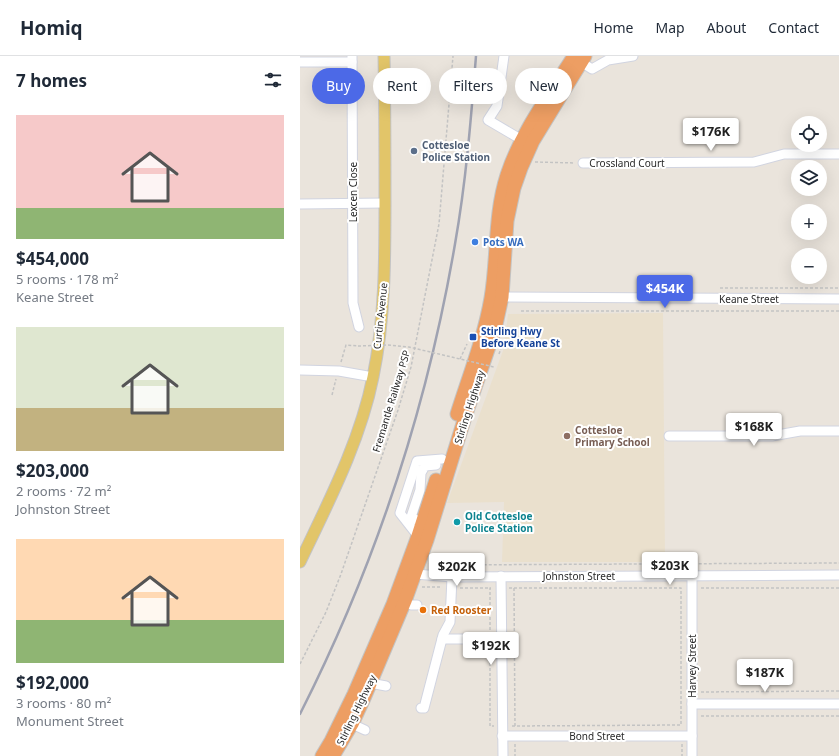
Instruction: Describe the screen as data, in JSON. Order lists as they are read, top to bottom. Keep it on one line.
{"streets":{"highway":["Stirling Highway"],"main road":["Curtin Avenue"],"street":["Crossland Court","Lexcen Close","Keane Street","Johnston Street","Harvey Street","Bond Street"],"path":["Fremantle Railway PSP"]},"crossings":[["Keane Street","Stirling Highway"],["Stirling Highway","Johnston Street"],["Johnston Street","Harvey Street"],["Harvey Street","Bond Street"]],"places":{"other":["Cottesloe Police Station","Pots WA","Cottesloe Primary School","Old Cottesloe Police Station","Red Rooster"],"transit":["Stirling Hwy Before Keane St"]},"page":{"header":"Homiq","nav":["Home","Map","About","Contact"],"heading":"7 homes","chip":["Buy","Rent","Filters","New"],"list":[{"name":"$454,000","note":"5 rooms · 178 m² · Keane Street"},{"name":"$203,000","note":"2 rooms · 72 m² · Johnston Street"},{"name":"$192,000","note":"3 rooms · 80 m² · Monument Street"}],"map_buttons":["+","−"],"price":["$176K","$454K","$168K","$203K","$202K","$192K","$187K"]}}
